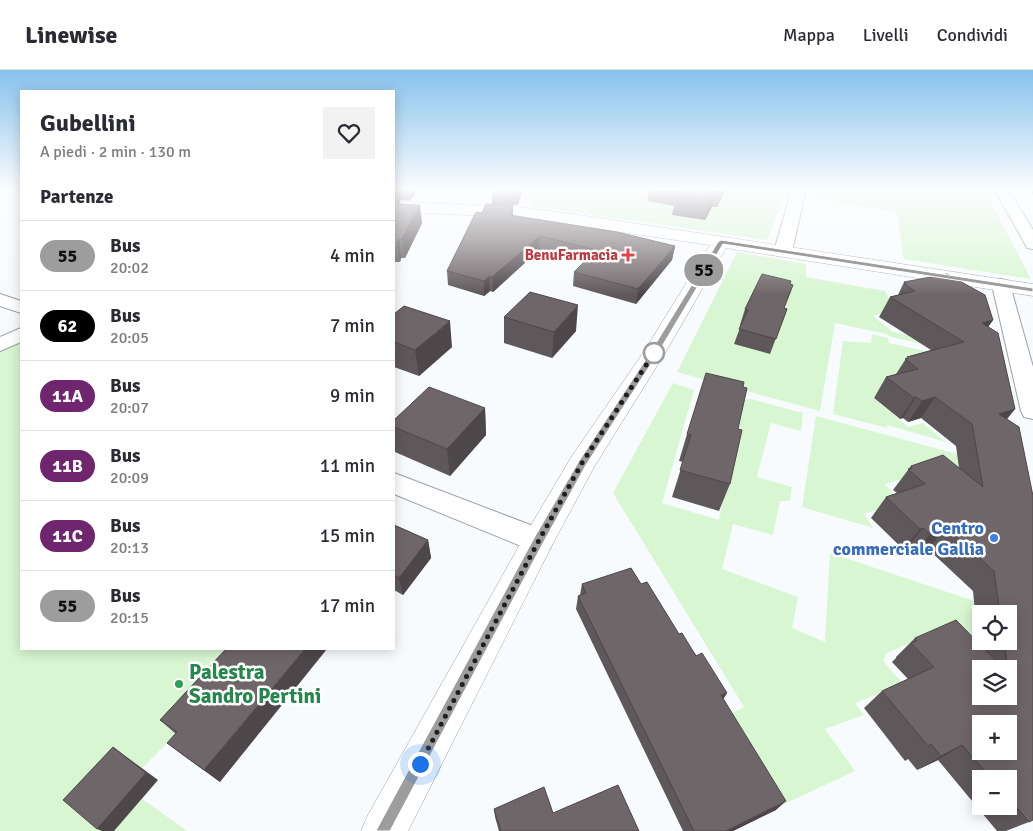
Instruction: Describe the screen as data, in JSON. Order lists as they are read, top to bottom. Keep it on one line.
{"places":{"health":["BenuFarmacia"],"other":["Centro commerciale Gallia","Palestra Sandro Pertini"]},"lines":["bus line 55"],"page":{"header":"Linewise","nav":["Mappa","Livelli","Condividi"],"on_map":"55","heading":[["Gubellini","A piedi · 2 min · 130 m"],"Partenze"],"list":[{"mark":"55","name":"Bus","note":"20:02","value":"4 min"},{"mark":"62","name":"Bus","note":"20:05","value":"7 min"},{"mark":"11A","name":"Bus","note":"20:07","value":"9 min"},{"mark":"11B","name":"Bus","note":"20:09","value":"11 min"},{"mark":"11C","name":"Bus","note":"20:13","value":"15 min"},{"mark":"55","name":"Bus","note":"20:15","value":"17 min"}],"map_buttons":["+","−"]}}
